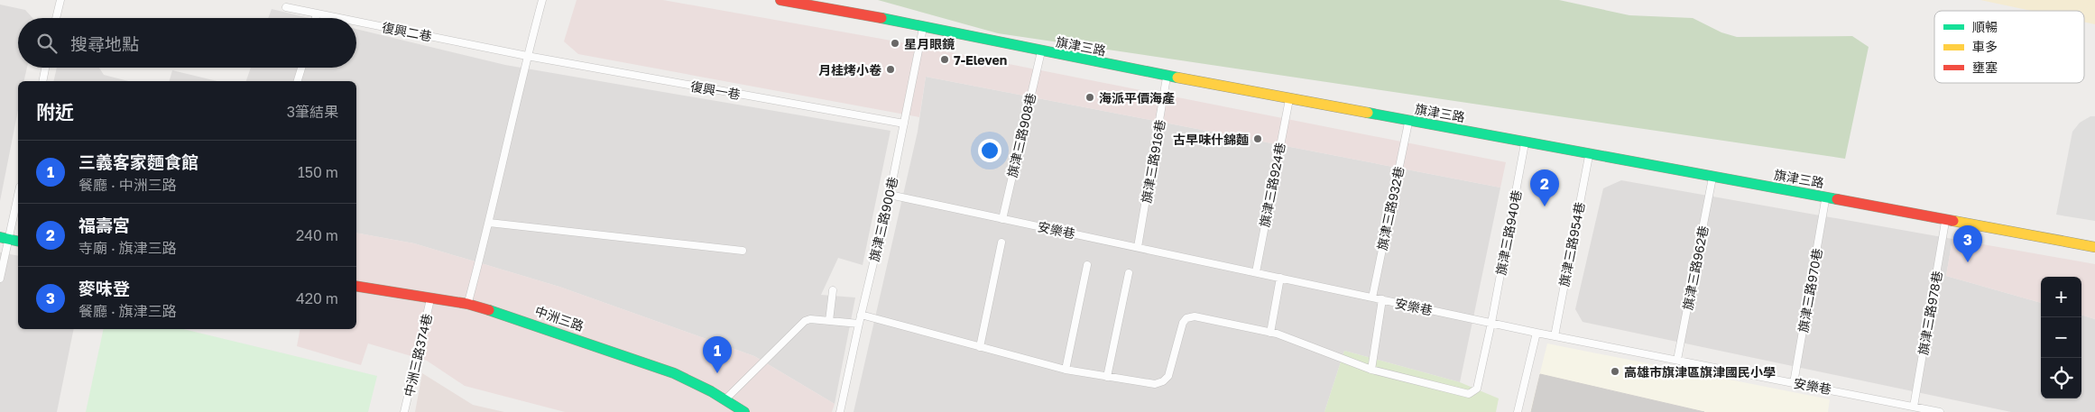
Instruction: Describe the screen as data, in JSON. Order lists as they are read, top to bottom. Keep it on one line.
{"streets":{"street":["旗津三路","中洲三路"],"lane":["復興二巷","復興一巷","旗津三路908巷","旗津三路916巷","旗津三路924巷","旗津三路932巷","旗津三路900巷","安樂巷","旗津三路940巷","旗津三路954巷","旗津三路962巷","旗津三路970巷","旗津三路978巷","中洲三路374巷"]},"crossings":[["復興二巷","復興一巷"],["旗津三路","旗津三路908巷"],["旗津三路","旗津三路916巷"],["旗津三路","旗津三路924巷"],["旗津三路","旗津三路932巷"],["旗津三路","旗津三路900巷"],["旗津三路","旗津三路940巷"],["旗津三路","旗津三路954巷"],["旗津三路","旗津三路962巷"],["旗津三路","旗津三路970巷"],["旗津三路","旗津三路978巷"],["復興一巷","旗津三路900巷"],["旗津三路908巷","安樂巷"],["旗津三路916巷","安樂巷"],["旗津三路924巷","安樂巷"],["旗津三路932巷","安樂巷"],["旗津三路900巷","安樂巷"],["安樂巷","旗津三路940巷"],["安樂巷","旗津三路954巷"],["安樂巷","旗津三路962巷"],["安樂巷","旗津三路970巷"],["安樂巷","旗津三路978巷"],["中洲三路","中洲三路374巷"]],"places":["星月眼鏡","7-Eleven","月桂烤小卷","海派平價海產","古早味什錦麵","高雄市旗津區旗津國民小學"],"legend":["順暢","車多","壅塞"],"page":{"search":"搜尋地點","heading":["附近","3筆結果"],"list":[{"mark":"1","name":"三義客家麵食館","note":"餐廳 · 中洲三路","value":"150 m"},{"mark":"2","name":"福壽宮","note":"寺廟 · 旗津三路","value":"240 m"},{"mark":"3","name":"麥味登","note":"餐廳 · 旗津三路","value":"420 m"}],"pins":["2","3","1"],"map_buttons":["+","−"]}}
